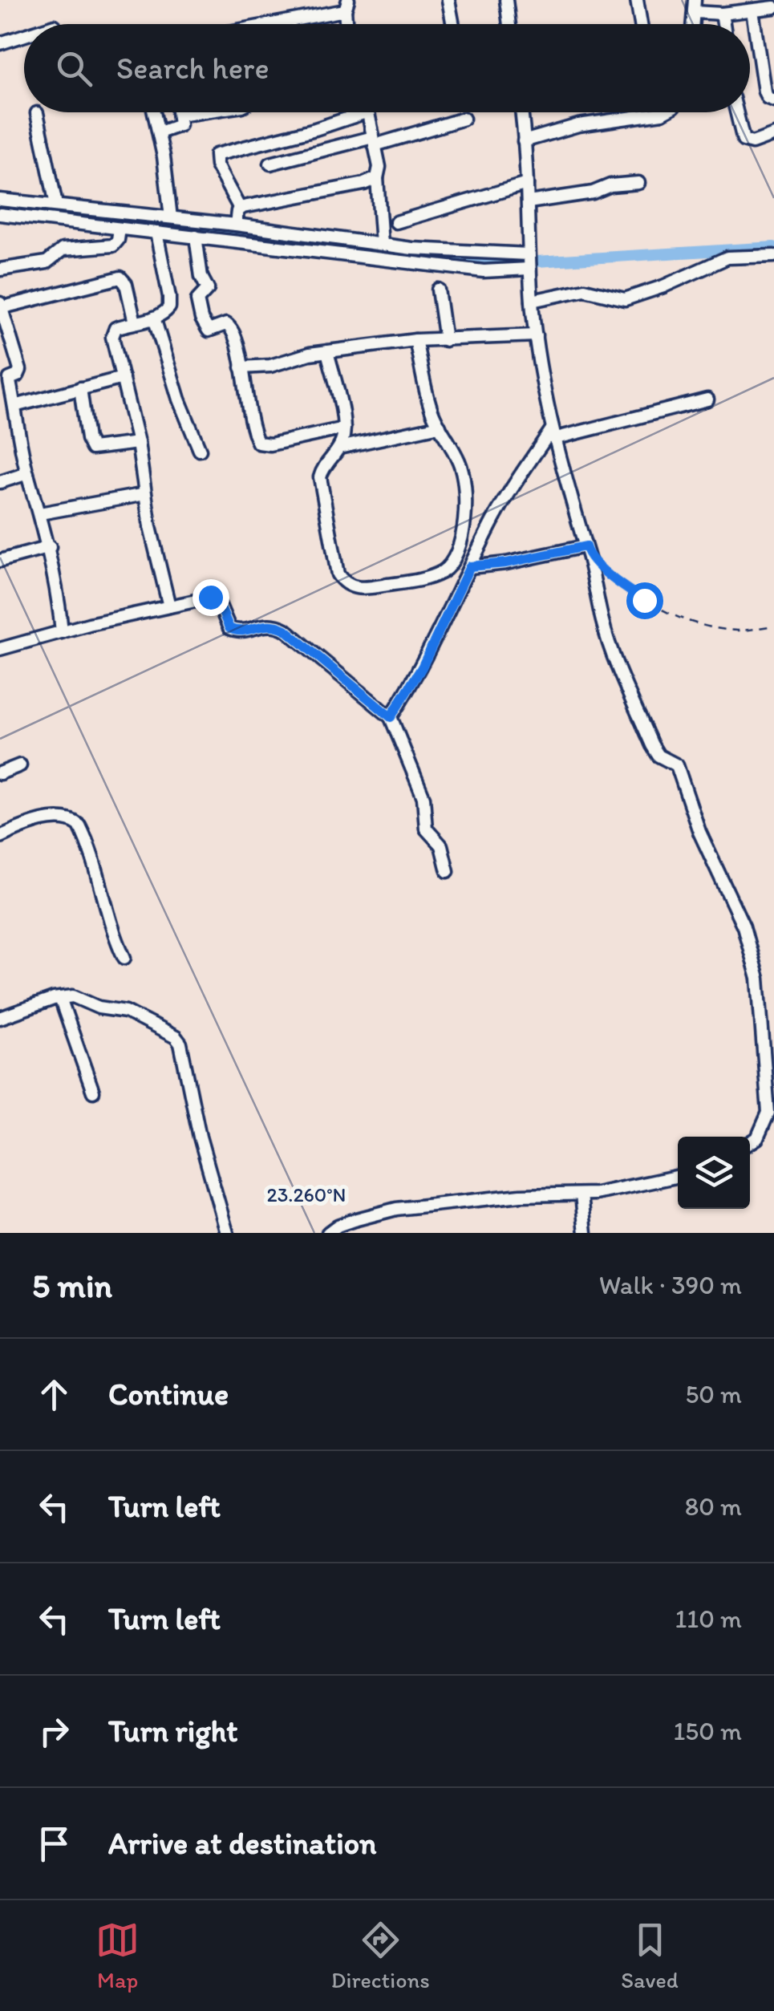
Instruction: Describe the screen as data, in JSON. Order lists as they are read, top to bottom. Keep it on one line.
{"page":{"search":"Search here","heading":["5 min","Walk · 390 m"],"list":[["Continue","50 m"],["Turn left","80 m"],["Turn left","110 m"],["Turn right","150 m"],"Arrive at destination"],"nav":["Map","Directions","Saved"]},"coordinates":["23.260°N"]}
